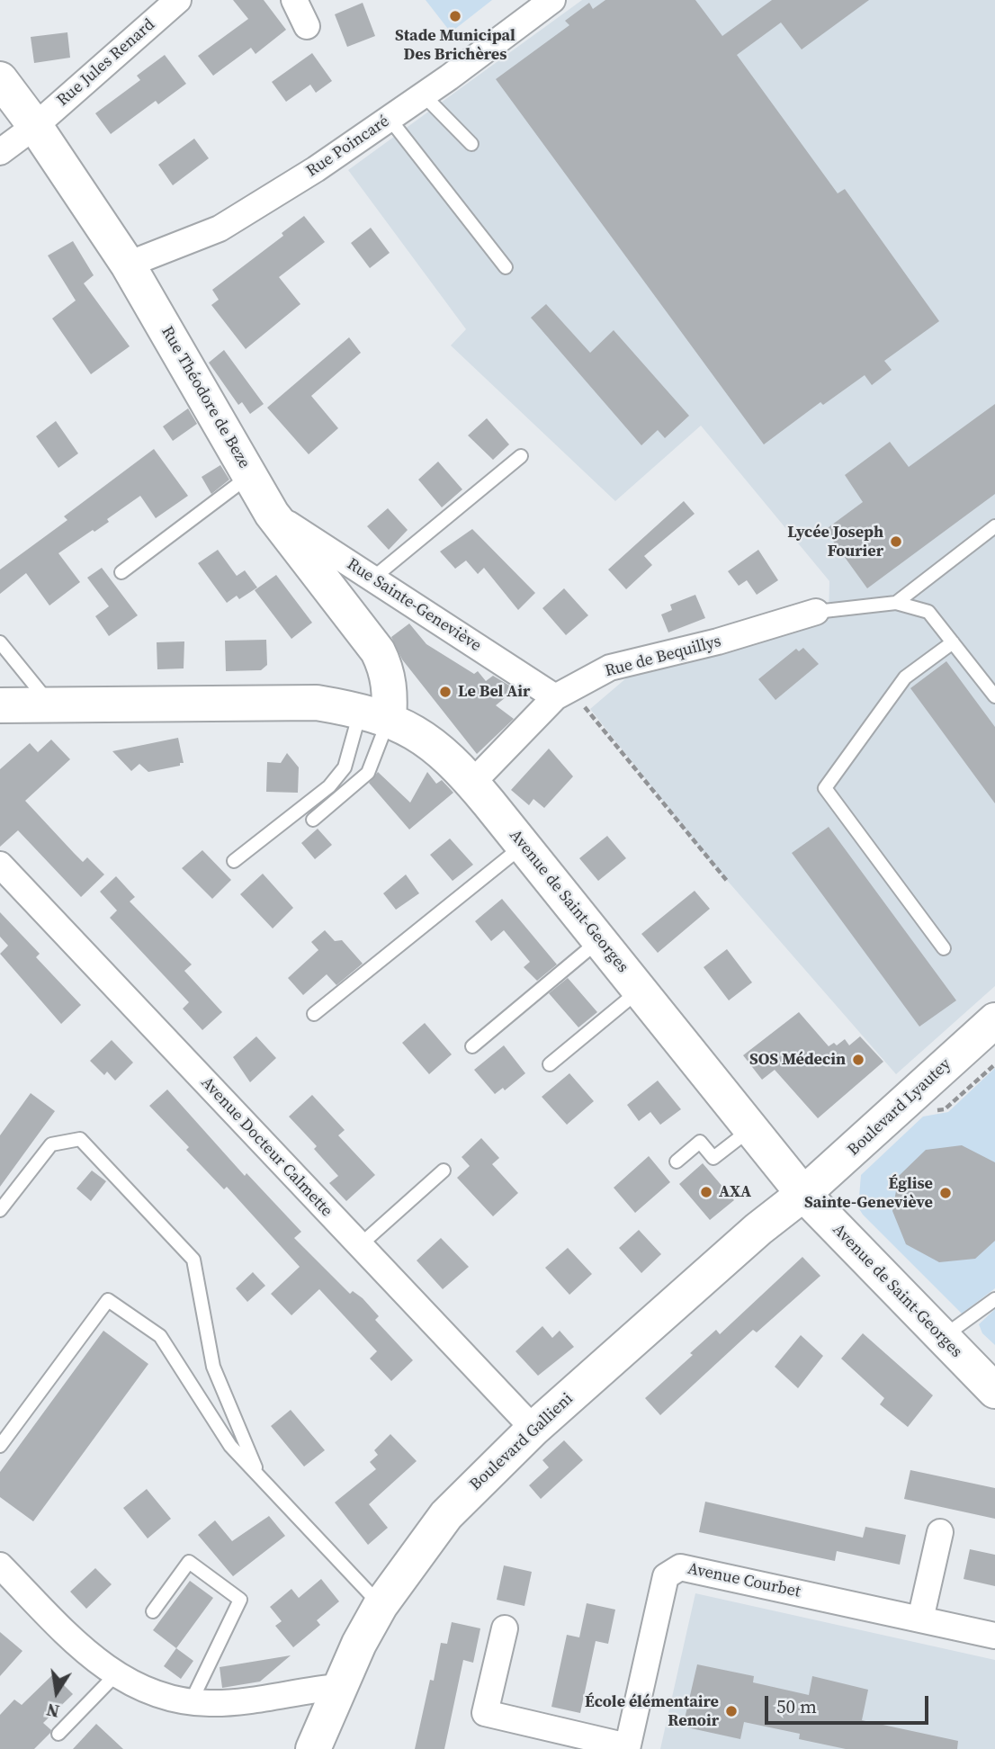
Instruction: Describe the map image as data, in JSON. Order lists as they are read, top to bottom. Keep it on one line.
{"streets":{"main road":["Rue Théodore de Beze","Avenue de Saint-Georges","Boulevard Lyautey","Boulevard Gallieni"],"street":["Rue Jules Renard","Rue Poincaré","Rue Sainte-Geneviève","Rue de Bequillys","Avenue Docteur Calmette","Avenue Courbet"]},"crossings":[["Rue Jules Renard","Rue Théodore de Beze"],["Rue Poincaré","Rue Théodore de Beze"],["Rue Théodore de Beze","Rue Sainte-Geneviève"],["Rue Théodore de Beze","Avenue de Saint-Georges"],["Rue Sainte-Geneviève","Rue de Bequillys"],["Rue de Bequillys","Avenue de Saint-Georges"],["Avenue de Saint-Georges","Boulevard Lyautey"],["Avenue de Saint-Georges","Boulevard Gallieni"],["Boulevard Lyautey","Boulevard Gallieni"],["Avenue Docteur Calmette","Boulevard Gallieni"]],"places":["Stade Municipal Des Brichères","Lycée Joseph Fourier","Le Bel Air","SOS Médecin","AXA","Église Sainte-Geneviève","École élémentaire Renoir"],"scale_bar":"50 m","north":"bottom"}
